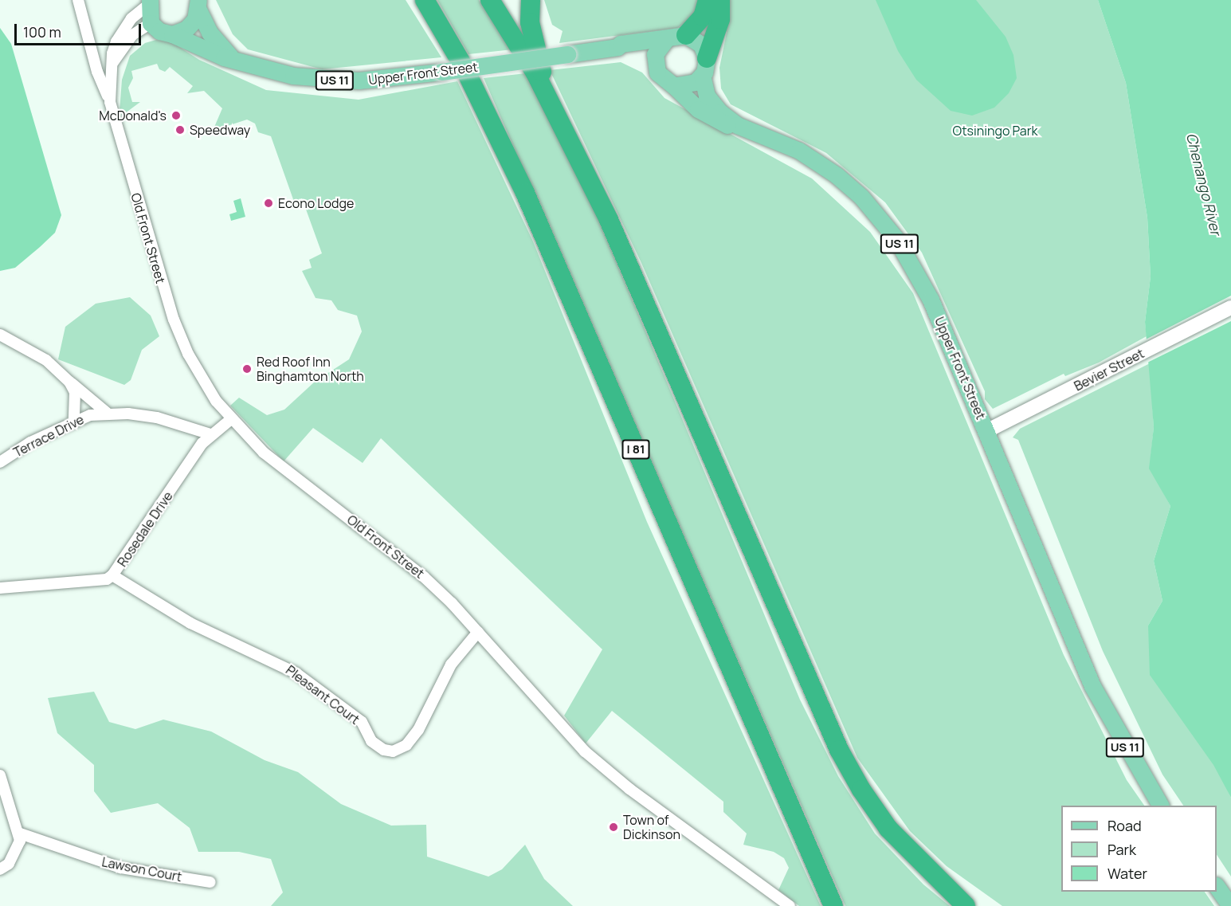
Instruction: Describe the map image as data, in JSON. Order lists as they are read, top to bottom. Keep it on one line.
{"streets":{"highway":["I 81"],"main road":["Upper Front Street","US 11","Bevier Street"],"street":["Old Front Street","Terrace Drive","Rosedale Drive","Pleasant Court","Lawson Court"]},"crossings":[["Upper Front Street","Bevier Street"],["Old Front Street","Rosedale Drive"],["Old Front Street","Pleasant Court"],["Terrace Drive","Rosedale Drive"],["Rosedale Drive","Pleasant Court"]],"water":["Chenango River"],"parks":["Otsiningo Park"],"places":["McDonald's","Speedway","Econo Lodge","Red Roof Inn Binghamton North","Town of Dickinson"],"legend":["Road","Park","Water"],"scale_bar":"100 m"}
